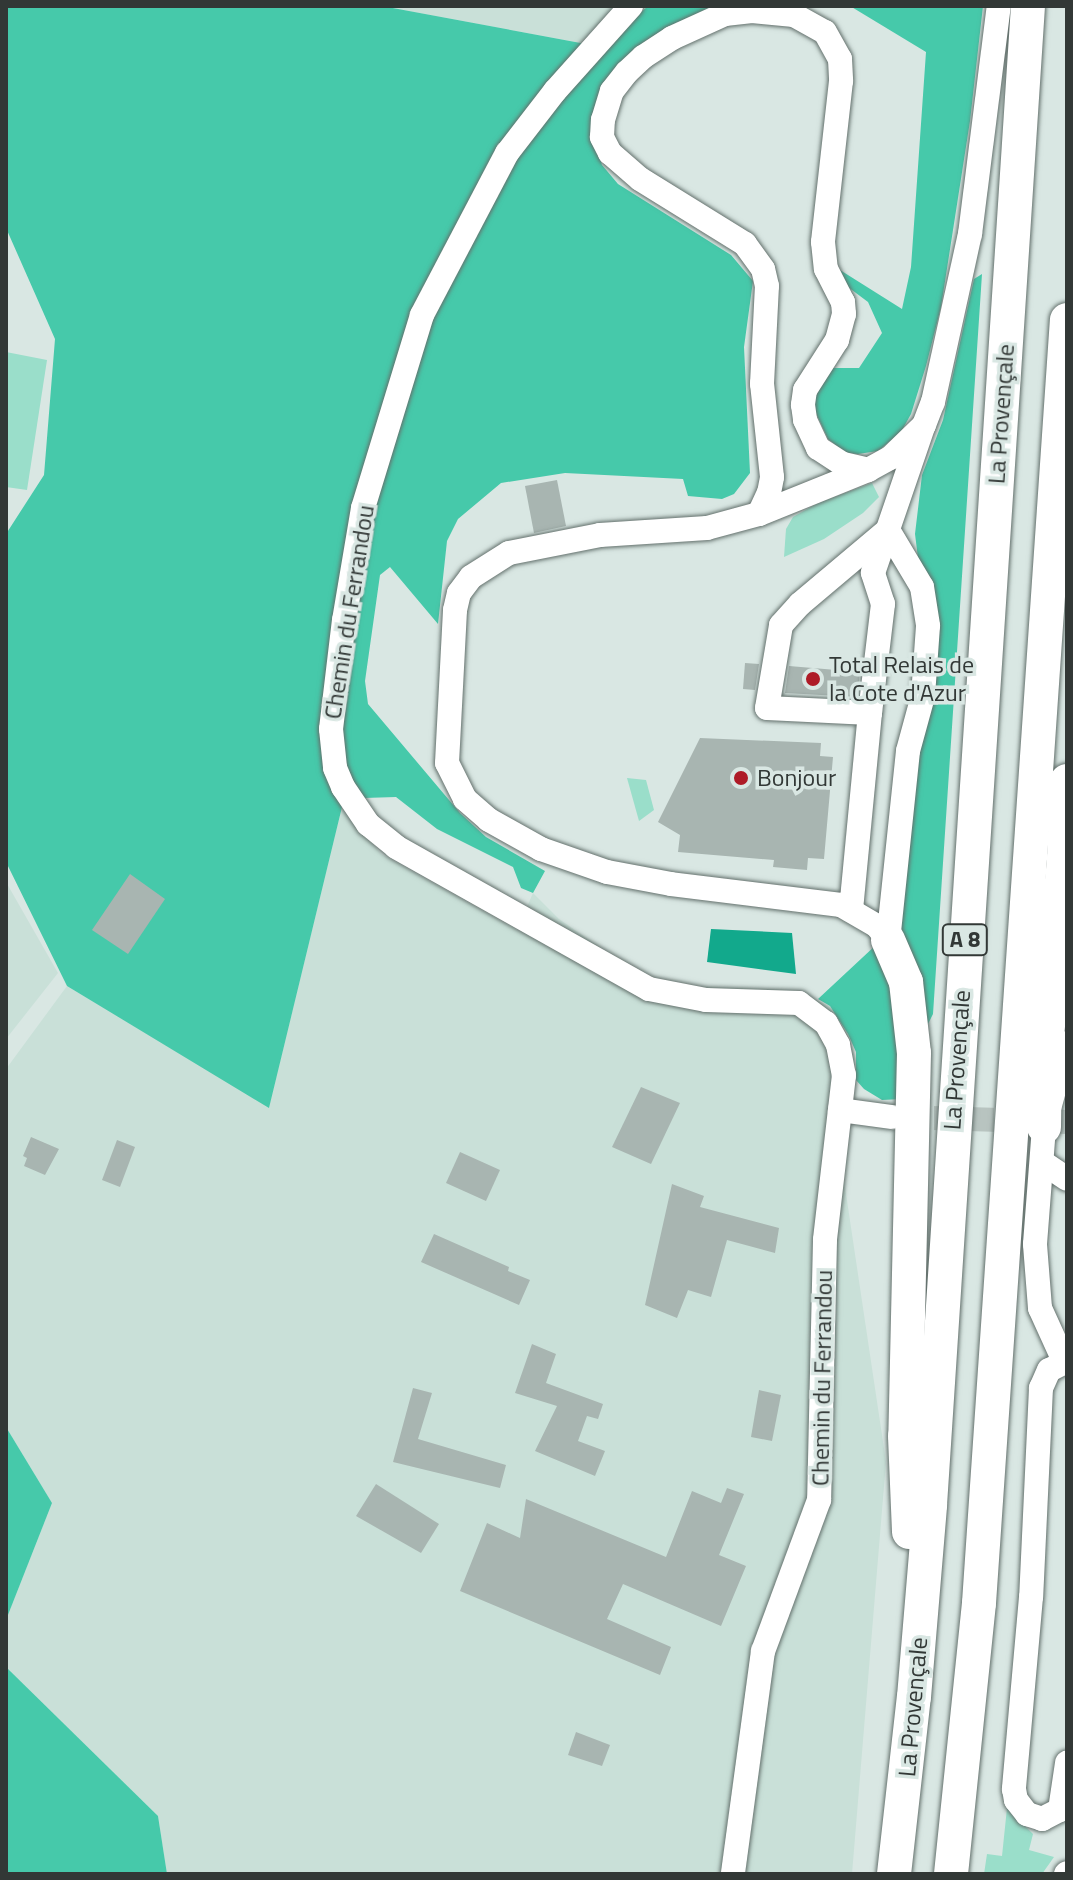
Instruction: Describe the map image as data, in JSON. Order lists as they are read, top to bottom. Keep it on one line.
{"streets":{"highway":["La Provençale","A 8"],"street":["Chemin du Ferrandou"]},"places":["Total Relais de la Cote d'Azur","Bonjour"]}
